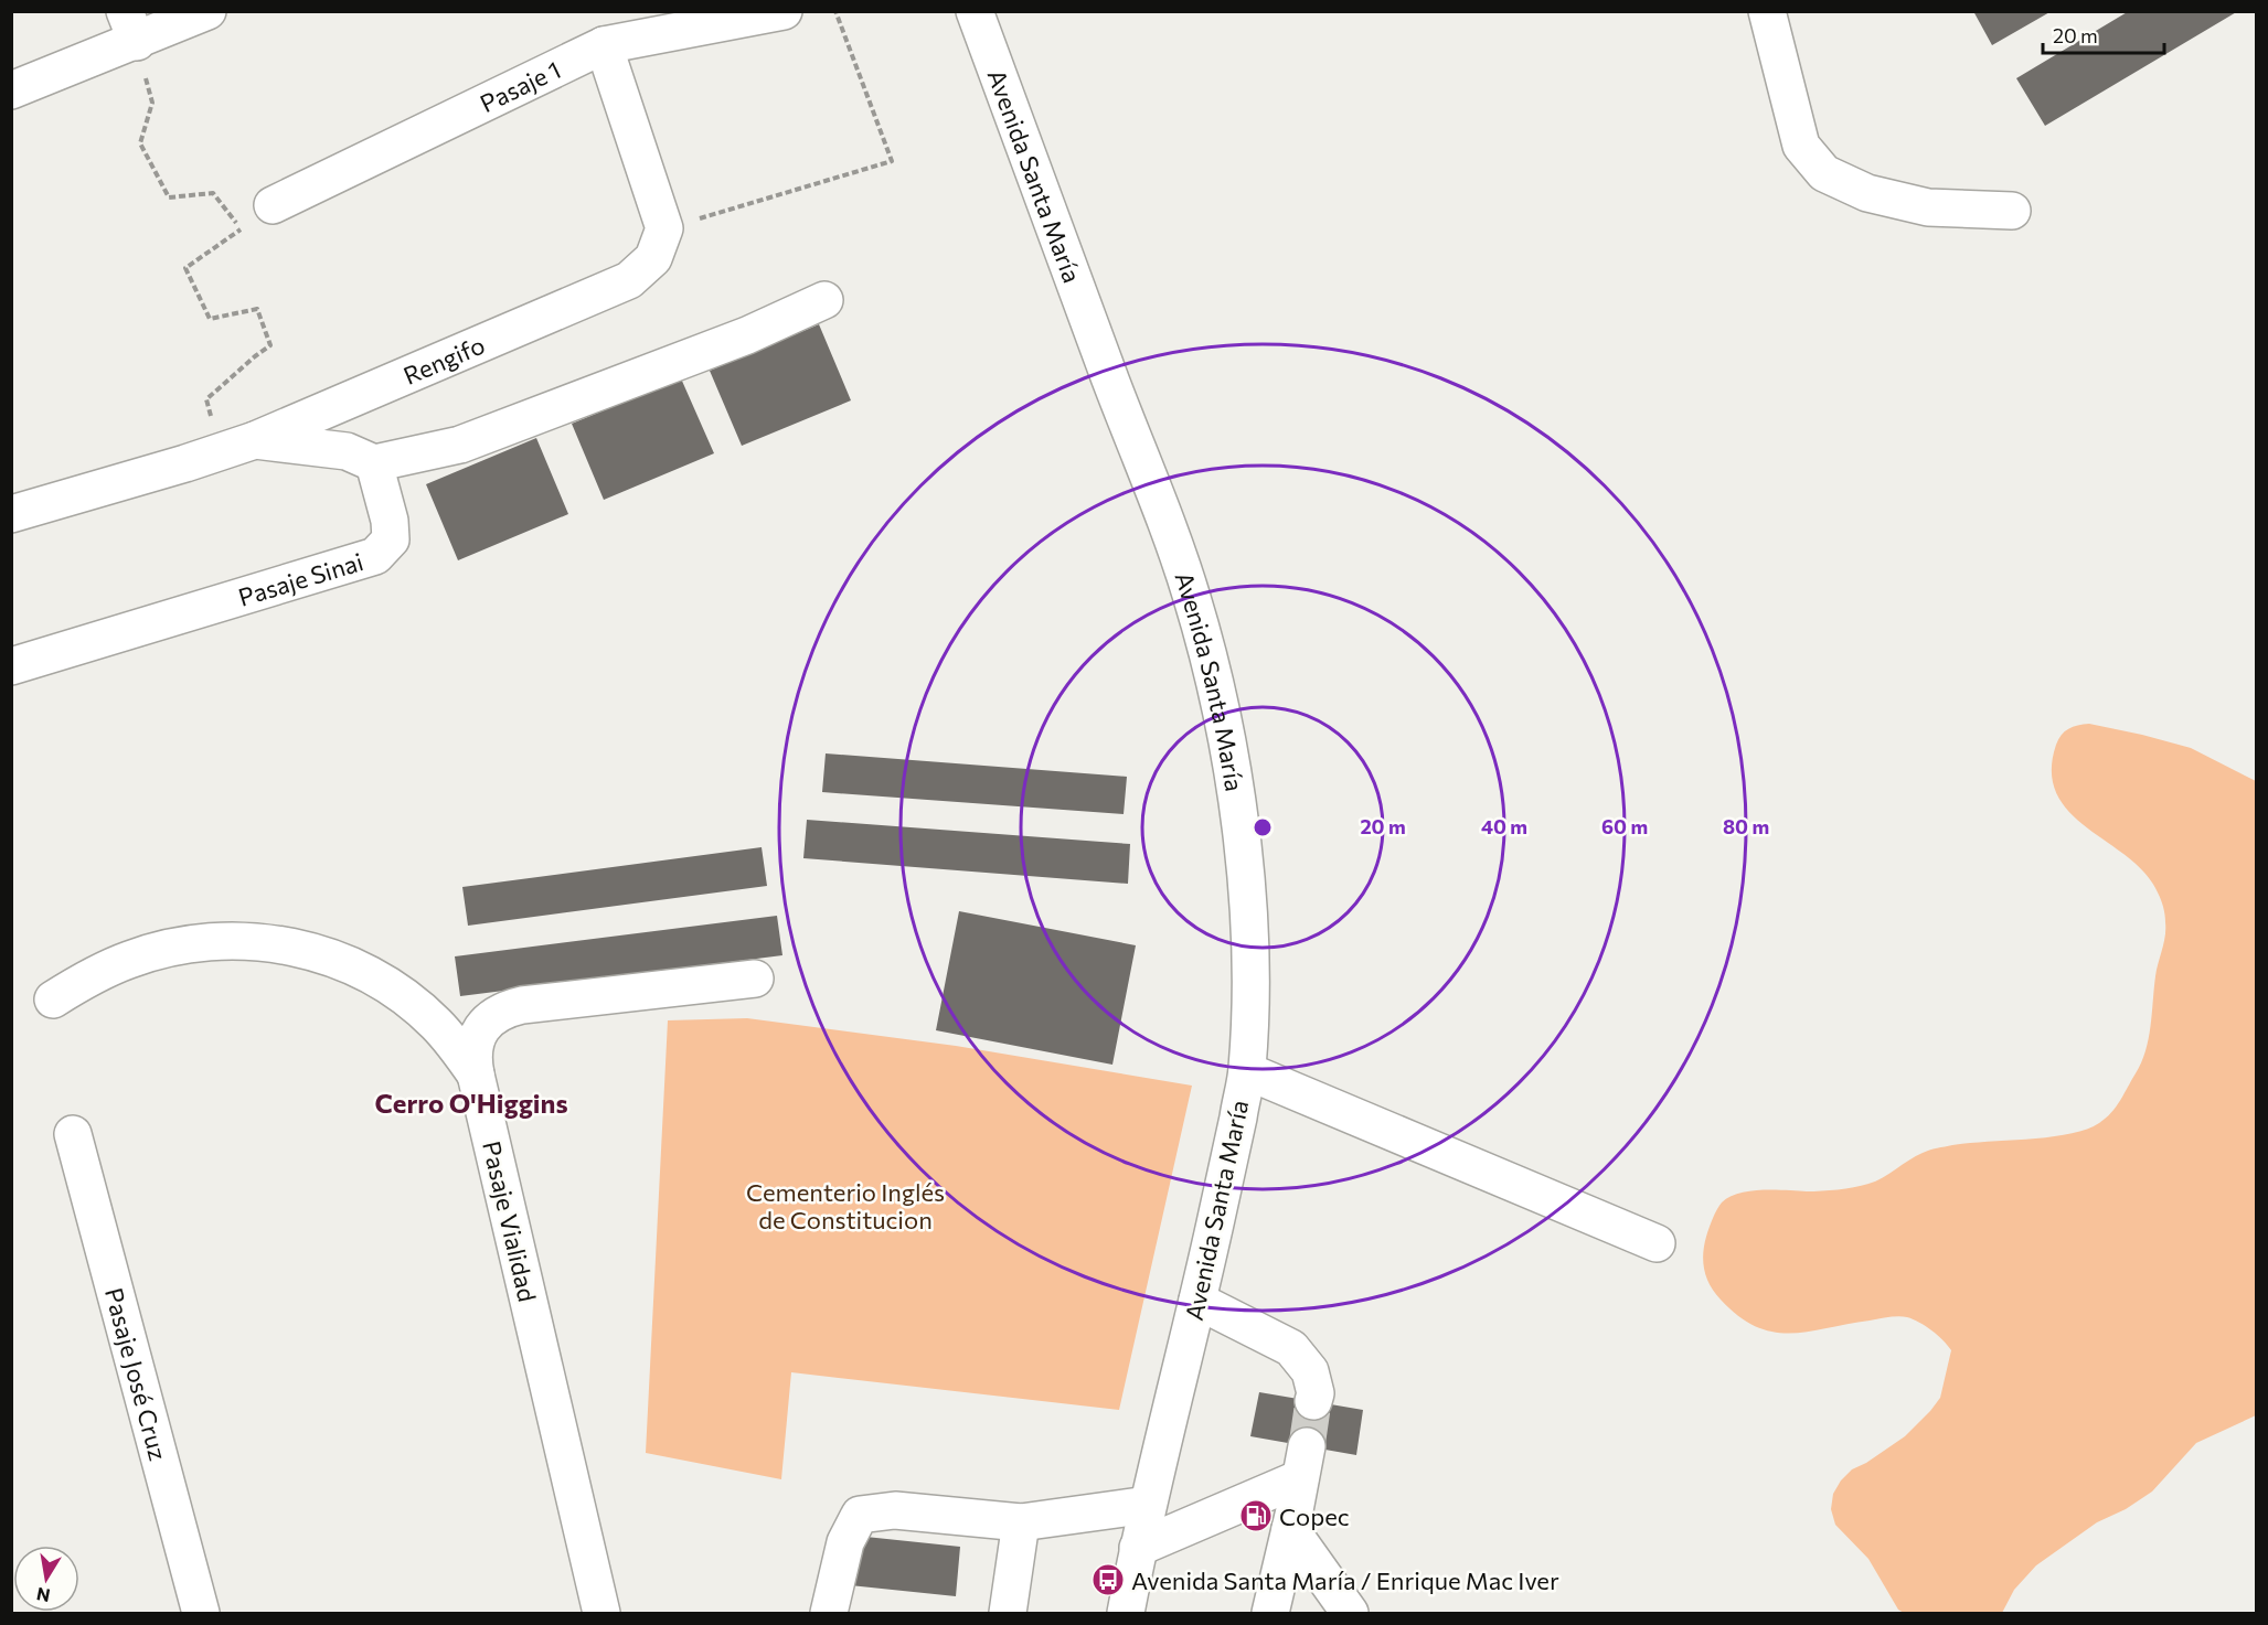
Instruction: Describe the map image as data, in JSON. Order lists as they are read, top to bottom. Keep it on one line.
{"streets":{"street":["Pasaje 1","Avenida Santa María","Rengifo","Pasaje Sinai","Pasaje Vialidad","Pasaje José Cruz"]},"districts":["Cerro O'Higgins"],"parks":["Cementerio Inglés de Constitucion"],"places":{"fuel station":["Copec"],"bus stop":["Avenida Santa María / Enrique Mac Iver"]},"scale_bar":"20 m","north":"bottom","rings":["20 m","40 m","60 m","80 m"]}
